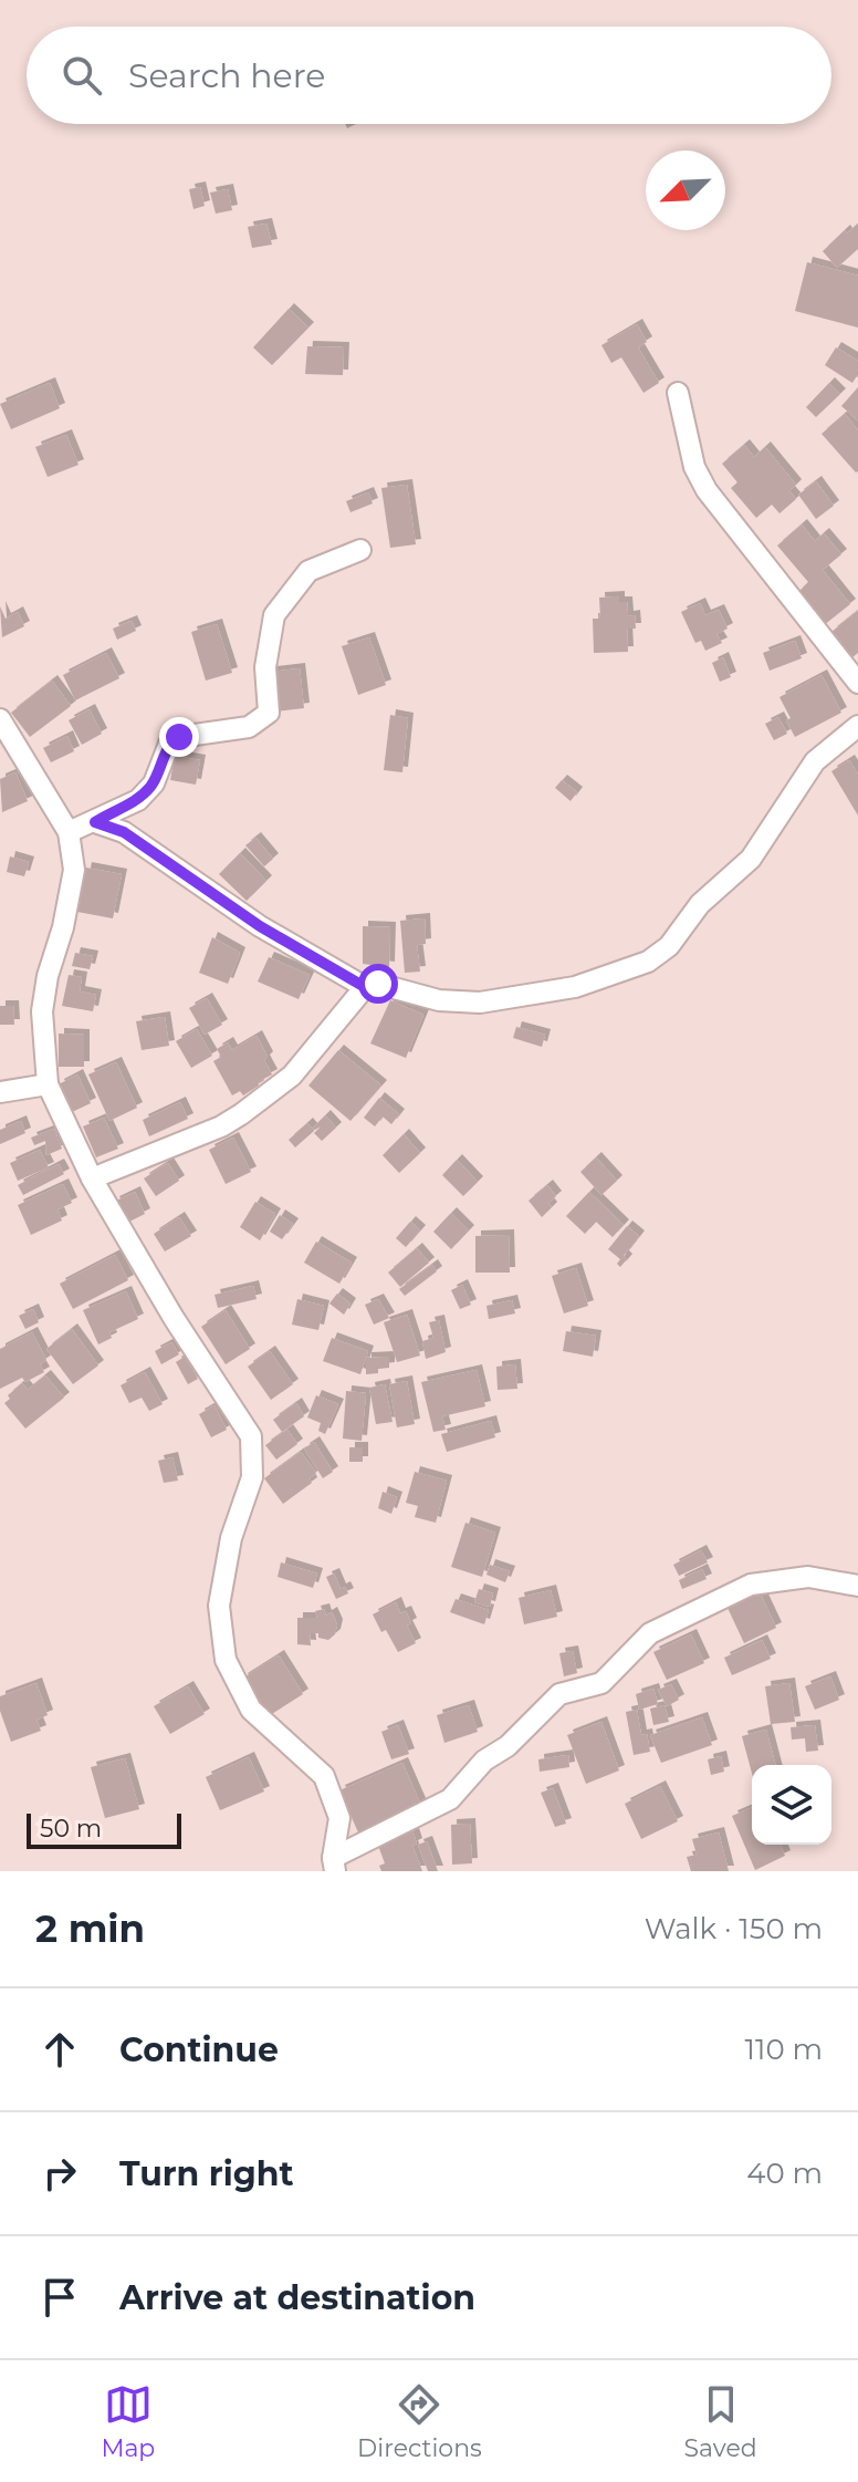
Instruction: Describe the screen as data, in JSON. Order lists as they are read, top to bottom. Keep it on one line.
{"scale_bar":"50 m","north":"bottom left","page":{"search":"Search here","scale":"50 m","heading":["2 min","Walk · 150 m"],"list":[["Continue","110 m"],["Turn right","40 m"],"Arrive at destination"],"nav":["Map","Directions","Saved"]}}
